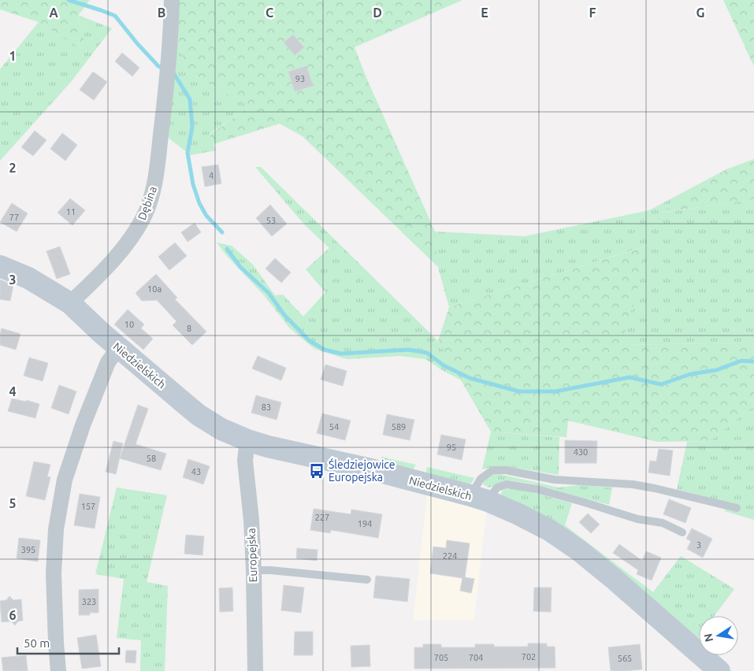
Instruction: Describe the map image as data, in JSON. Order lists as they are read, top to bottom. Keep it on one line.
{"streets":{"street":["Dębina","Niedzielskich","Europejska"]},"crossings":[["Dębina","Niedzielskich"],["Niedzielskich","Europejska"]],"places":{"bus stop":["Śledziejowice Europejska"]},"house_numbers":["93","4","11","77","53","10a","10","8","83","54","589","95","430","58","43","157","227","194","3","395","224","323","702","705","704","565"],"scale_bar":"50 m","north":"left","grid":{"columns":["A","B","C","D","E","F","G"],"rows":["1","2","3","4","5","6"]}}
